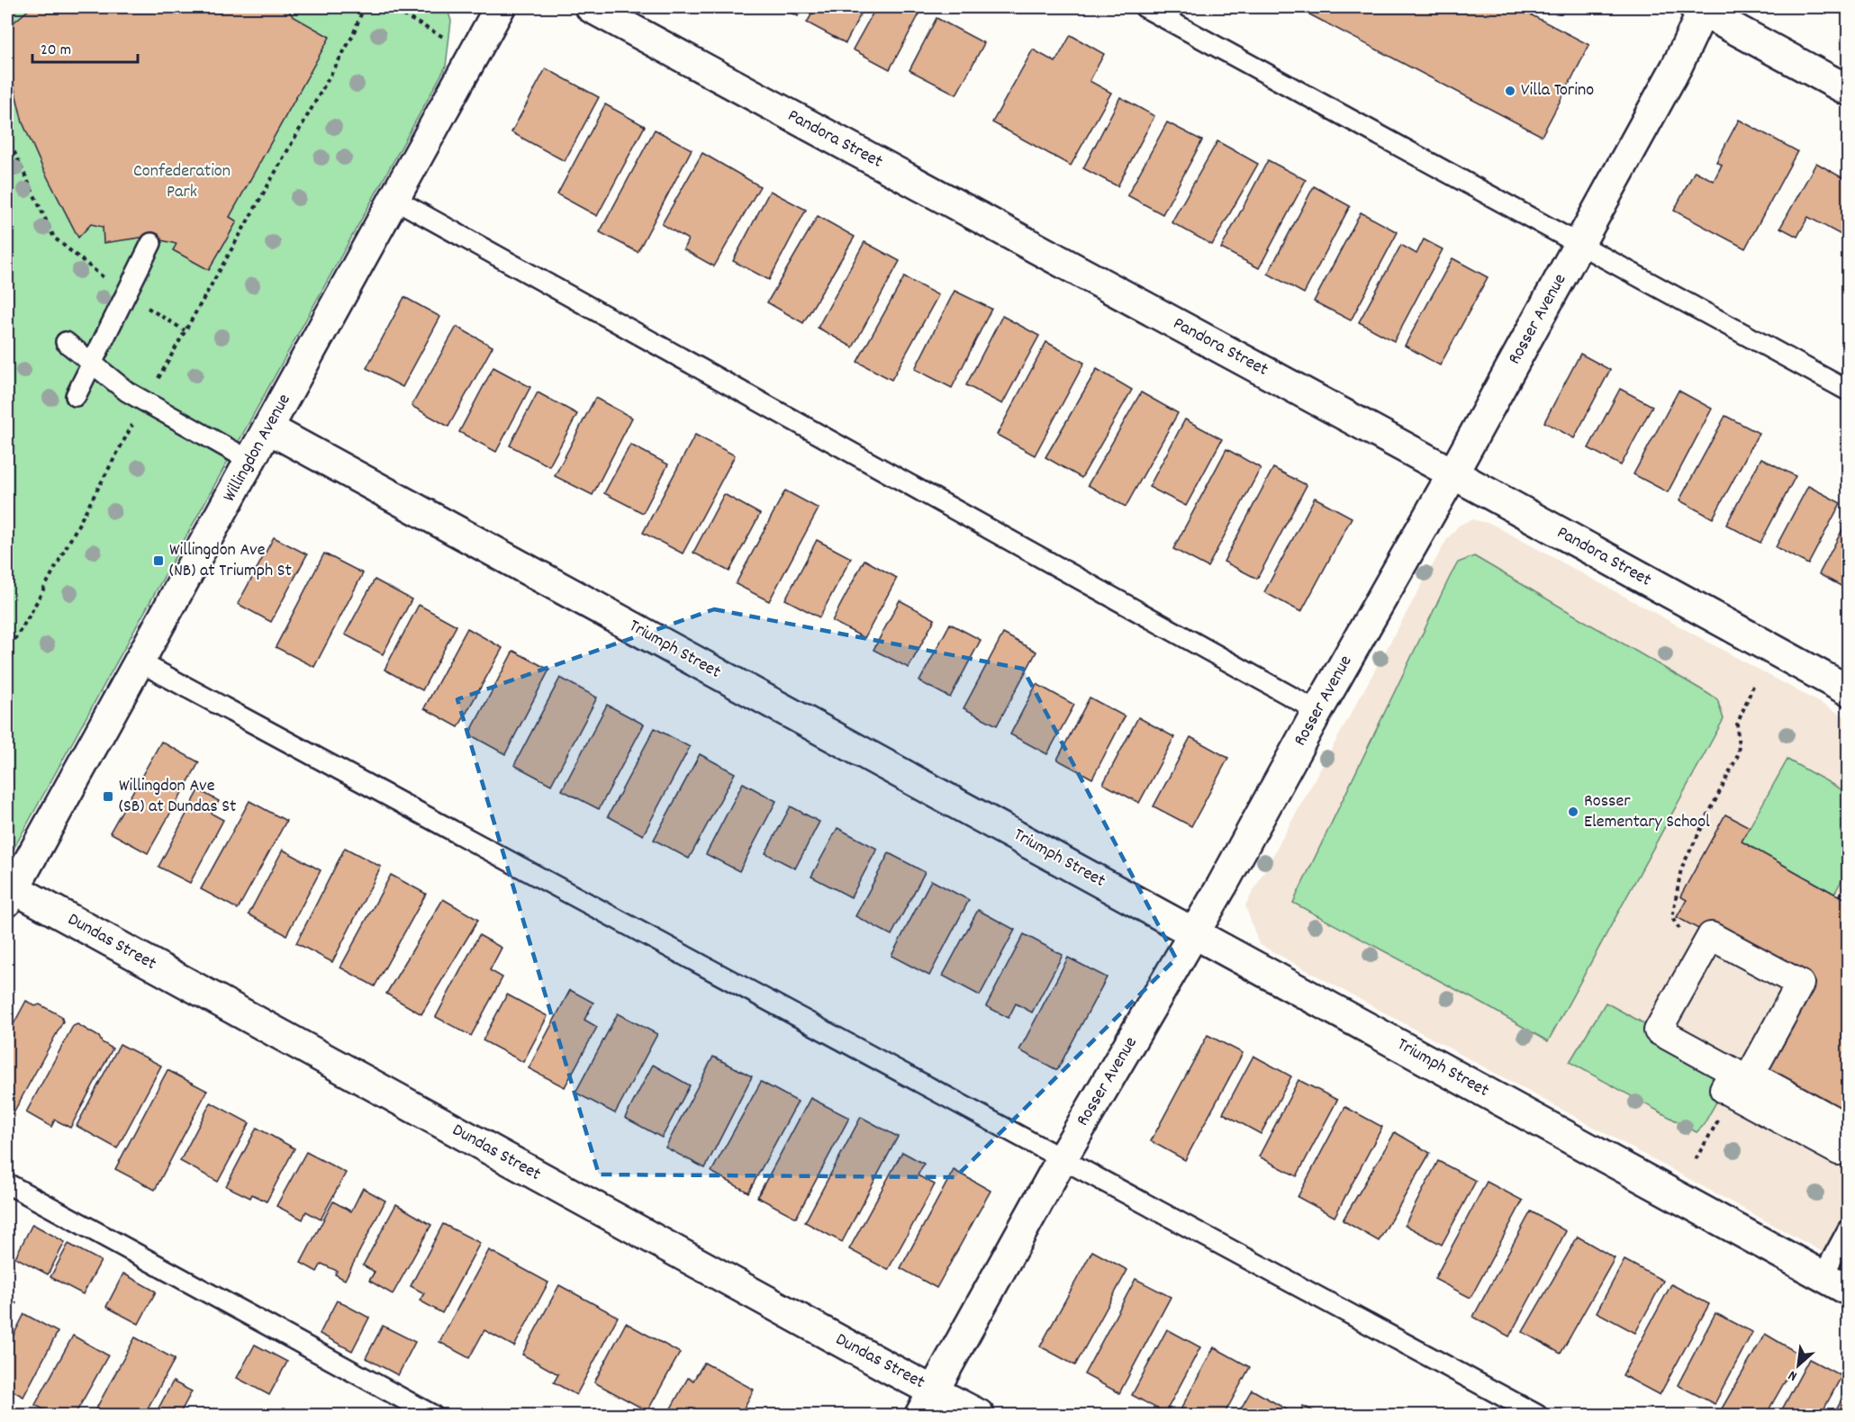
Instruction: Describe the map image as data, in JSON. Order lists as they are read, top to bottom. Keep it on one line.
{"streets":{"street":["Pandora Street","Rosser Avenue","Willingdon Avenue","Triumph Street","Dundas Street"]},"crossings":[["Pandora Street","Rosser Avenue"],["Rosser Avenue","Triumph Street"],["Rosser Avenue","Dundas Street"],["Willingdon Avenue","Triumph Street"],["Willingdon Avenue","Dundas Street"]],"parks":["Confederation Park"],"places":{"other":["Villa Torino","Rosser Elementary School"],"transit":["Willingdon Ave (NB) at Triumph St","Willingdon Ave (SB) at Dundas St"]},"scale_bar":"20 m","north":"bottom left"}
